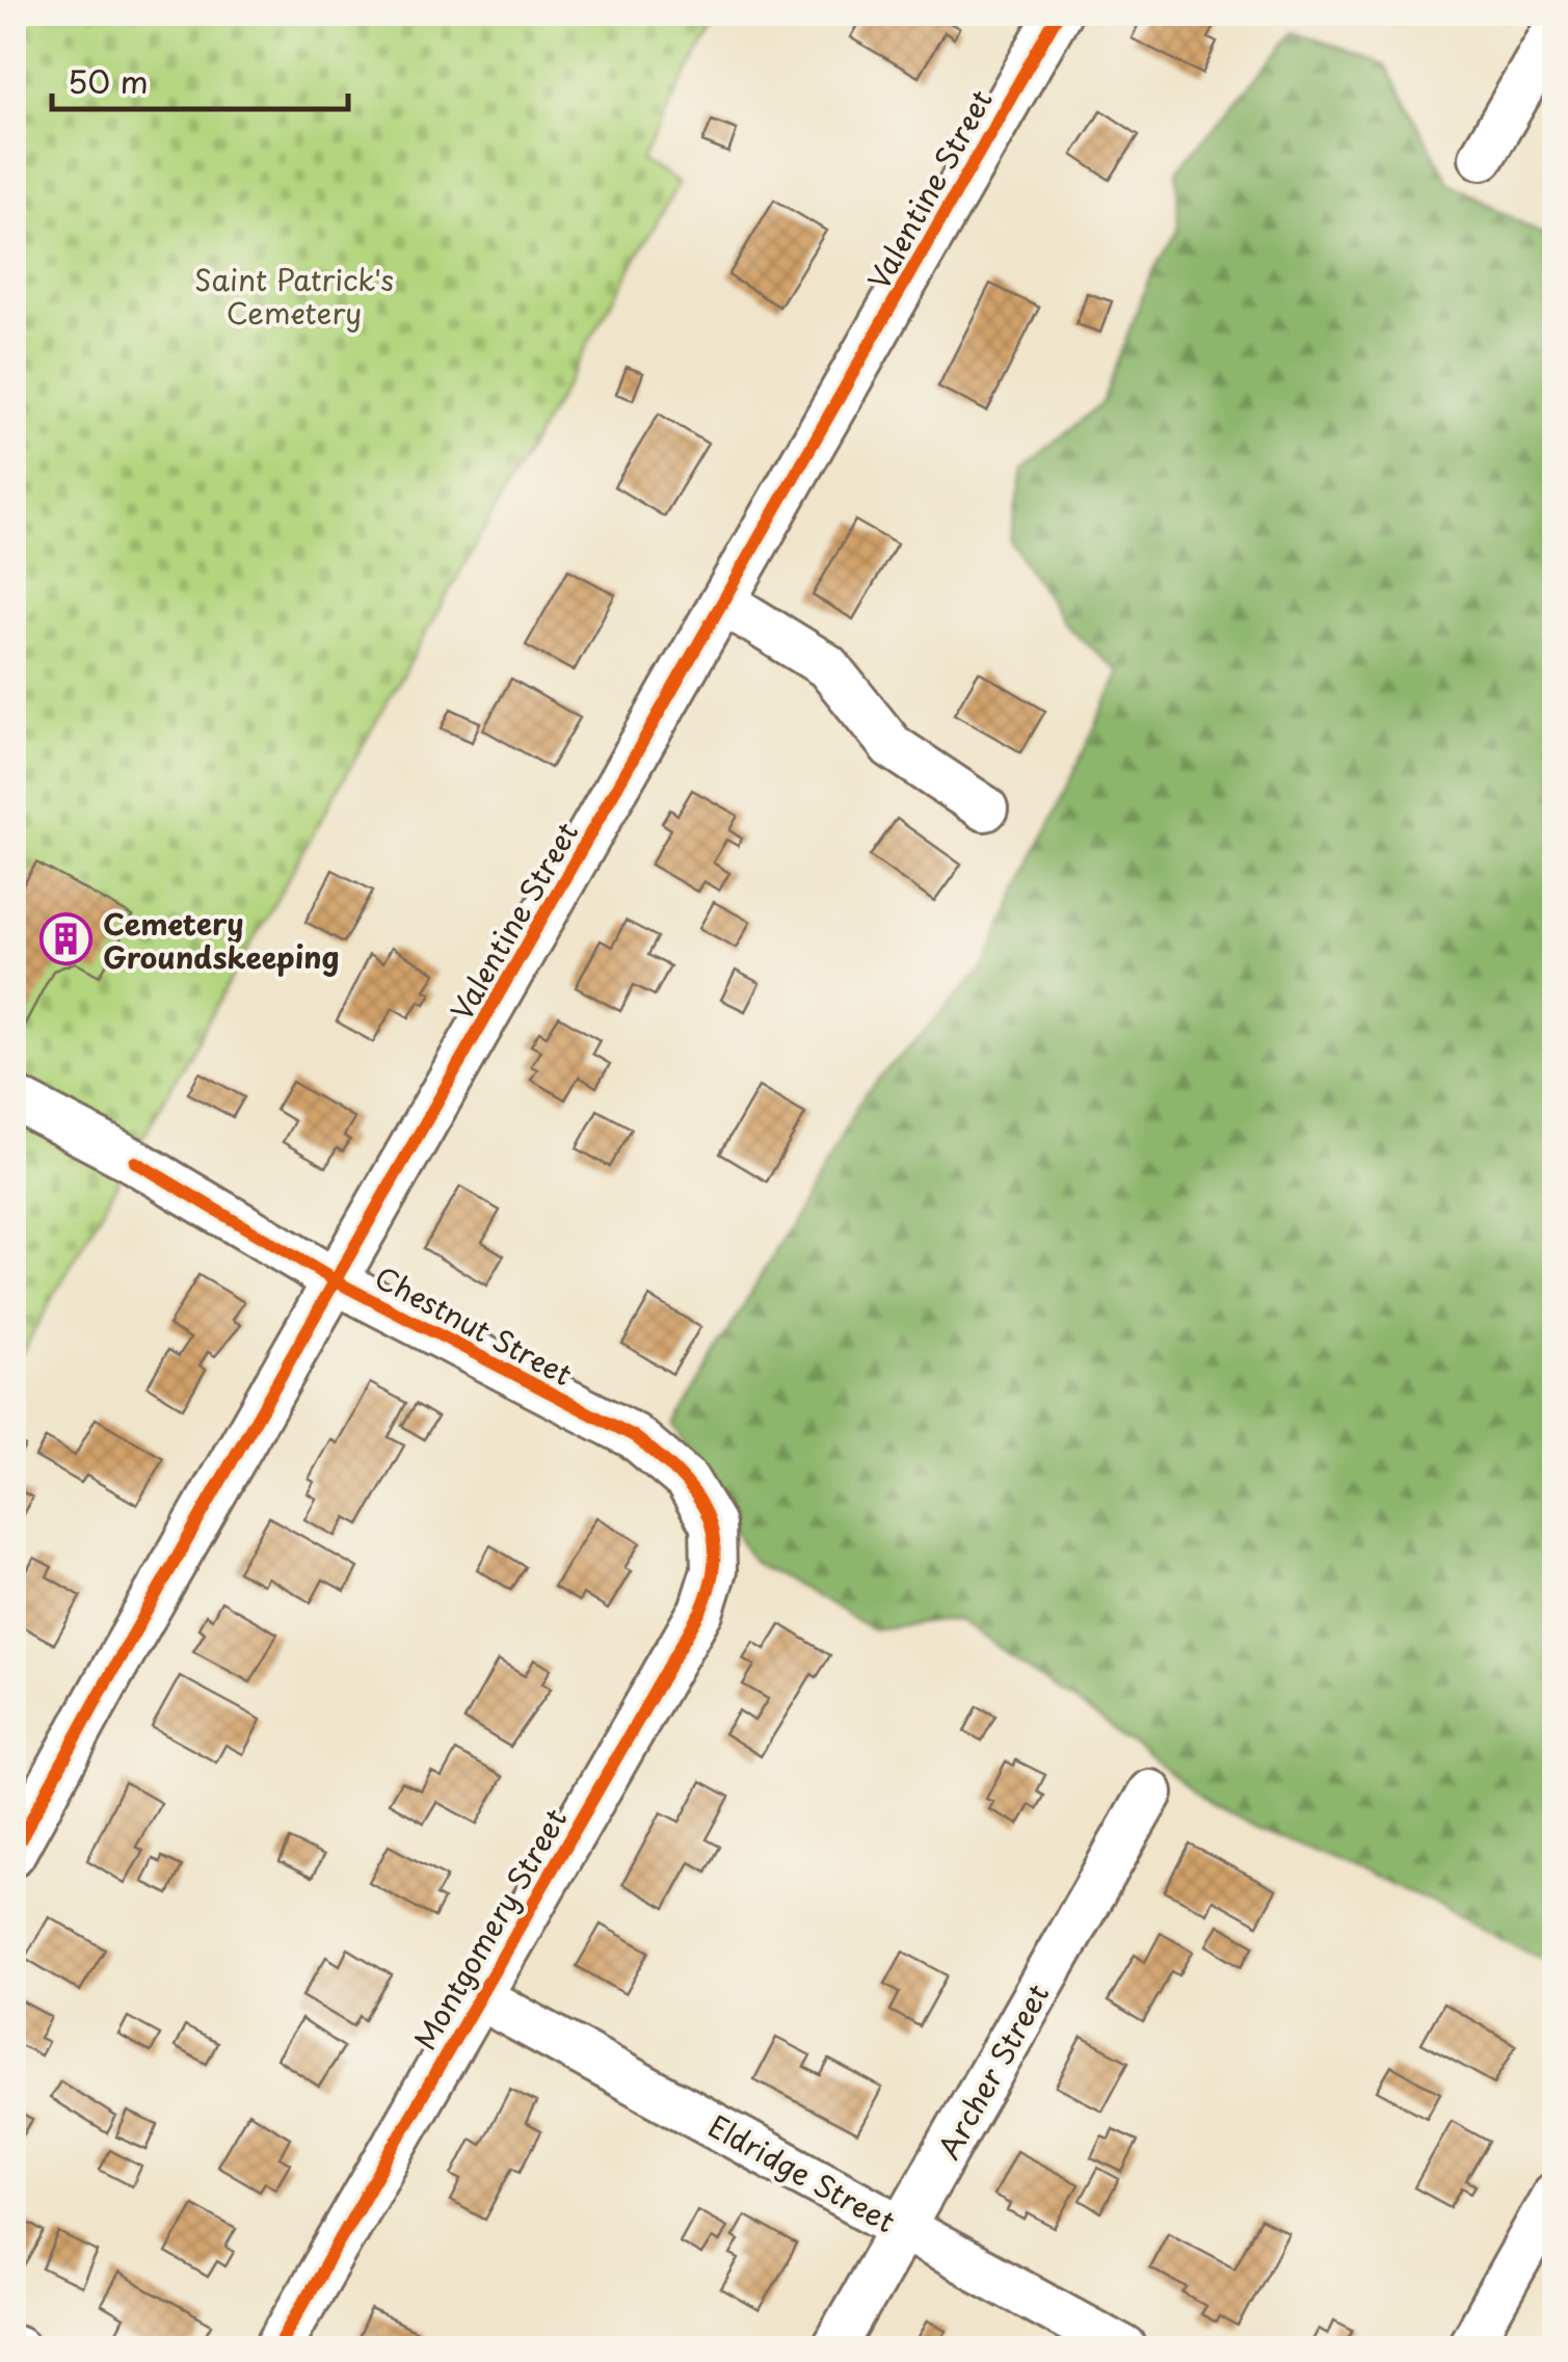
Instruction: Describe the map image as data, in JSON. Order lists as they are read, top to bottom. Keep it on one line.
{"streets":{"street":["Valentine Street","Chestnut Street","Montgomery Street","Archer Street","Eldridge Street"]},"crossings":[["Valentine Street","Chestnut Street"],["Chestnut Street","Montgomery Street"],["Montgomery Street","Eldridge Street"],["Archer Street","Eldridge Street"]],"parks":["Saint Patrick's Cemetery"],"places":{"building":["Cemetery Groundskeeping"]},"scale_bar":"50 m"}
